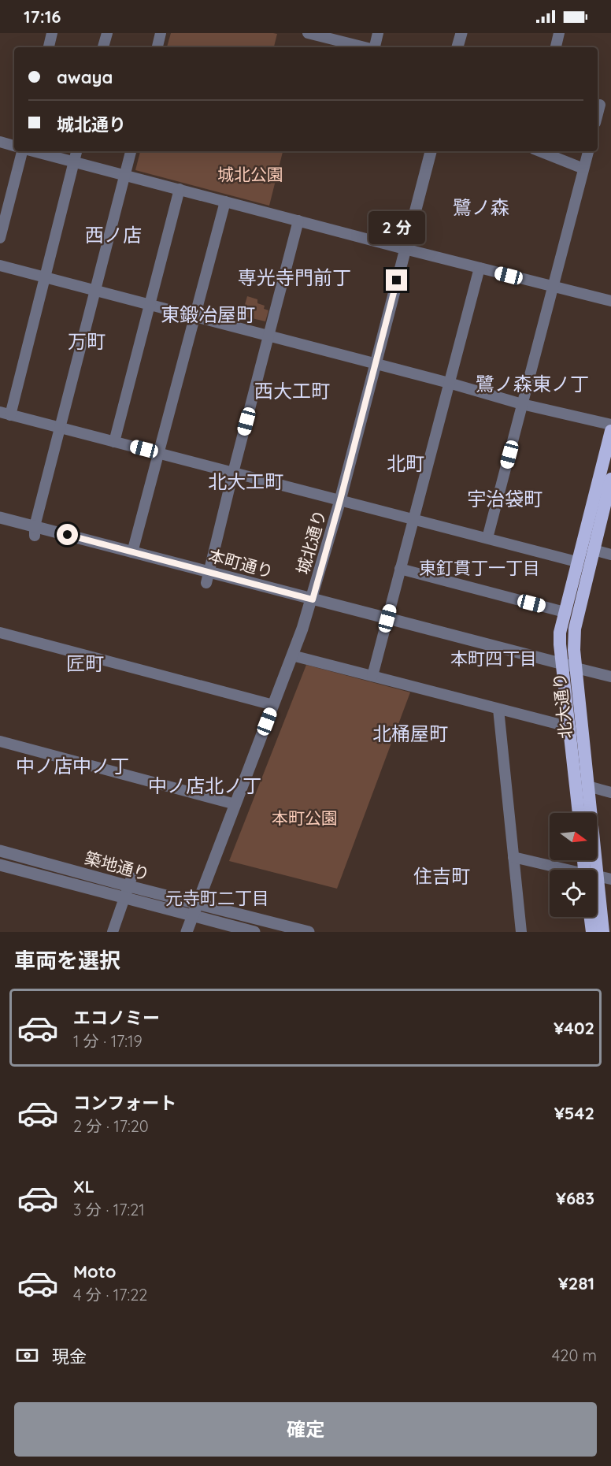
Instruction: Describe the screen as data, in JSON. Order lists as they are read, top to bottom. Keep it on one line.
{"streets":{"highway":["北大通り"],"street":["城北通り","本町通り","築地通り"]},"crossings":[["城北通り","本町通り"],["城北通り","築地通り"],["本町通り","北大通り"]],"districts":["鷺ノ森","西ノ店","専光寺門前丁","東鍛冶屋町","万町","鷺ノ森東ノ丁","西大工町","北町","北大工町","宇治袋町","東釘貫丁一丁目","本町四丁目","匠町","北桶屋町","中ノ店中ノ丁","中ノ店北ノ丁","住吉町","元寺町二丁目"],"parks":["城北公園","本町公園"],"north":"right","page":{"status":"17:16","banner":["awaya","城北通り"],"bubble":"2 分","heading":"車両を選択","list":[{"name":"エコノミー","note":"1 分 · 17:19","value":"¥402"},{"name":"コンフォート","note":"2 分 · 17:20","value":"¥542"},{"name":"XL","note":"3 分 · 17:21","value":"¥683"},{"name":"Moto","note":"4 分 · 17:22","value":"¥281"}],"pay":["現金","420 m"],"buttons":"確定"}}
